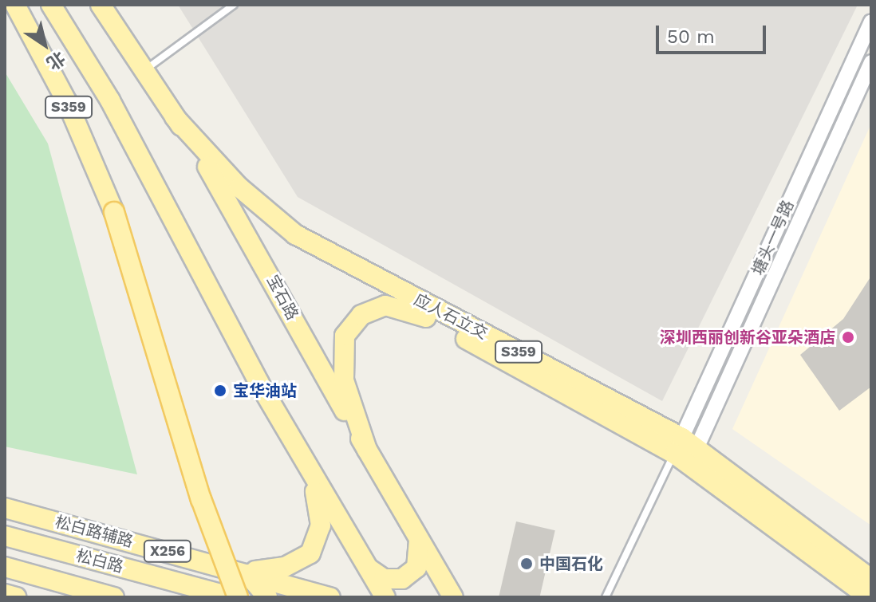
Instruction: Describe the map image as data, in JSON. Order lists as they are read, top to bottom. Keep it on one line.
{"streets":{"main road":["S359","宝石路","应人石立交","松白路辅路","X256","松白路"],"street":["塘头一号路"]},"crossings":[["塘头一号路","应人石立交"],["宝石路","应人石立交"]],"places":["深圳西丽创新谷亚朵酒店","宝华油站","中国石化"],"scale_bar":"50 m","north":"bottom right"}
